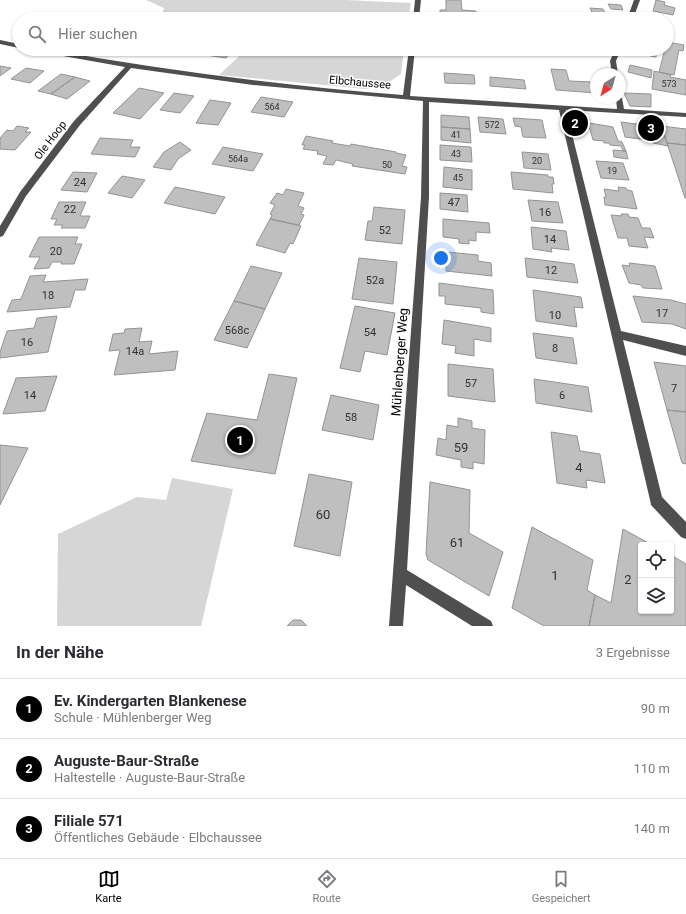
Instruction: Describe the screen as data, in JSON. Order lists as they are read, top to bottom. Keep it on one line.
{"streets":{"street":["Elbchaussee","Ole Hoop","Mühlenberger Weg"]},"crossings":[["Elbchaussee","Ole Hoop"],["Elbchaussee","Mühlenberger Weg"]],"house_numbers":["573","564","572","41","43","564a","20","50","19","45","24","47","22","16","52","14","20","12","52a","18","17","10","568c","54","16","8","14a","57","7","14","6","58","59","4","60","61","1","2"],"north":"bottom left","page":{"search":"Hier suchen","pins":["2","3","1"],"heading":["In der Nähe","3 Ergebnisse"],"list":[{"mark":"1","name":"Ev. Kindergarten Blankenese","note":"Schule · Mühlenberger Weg","value":"90 m"},{"mark":"2","name":"Auguste-Baur-Straße","note":"Haltestelle · Auguste-Baur-Straße","value":"110 m"},{"mark":"3","name":"Filiale 571","note":"Öffentliches Gebäude · Elbchaussee","value":"140 m"}],"nav":["Karte","Route","Gespeichert"]}}
